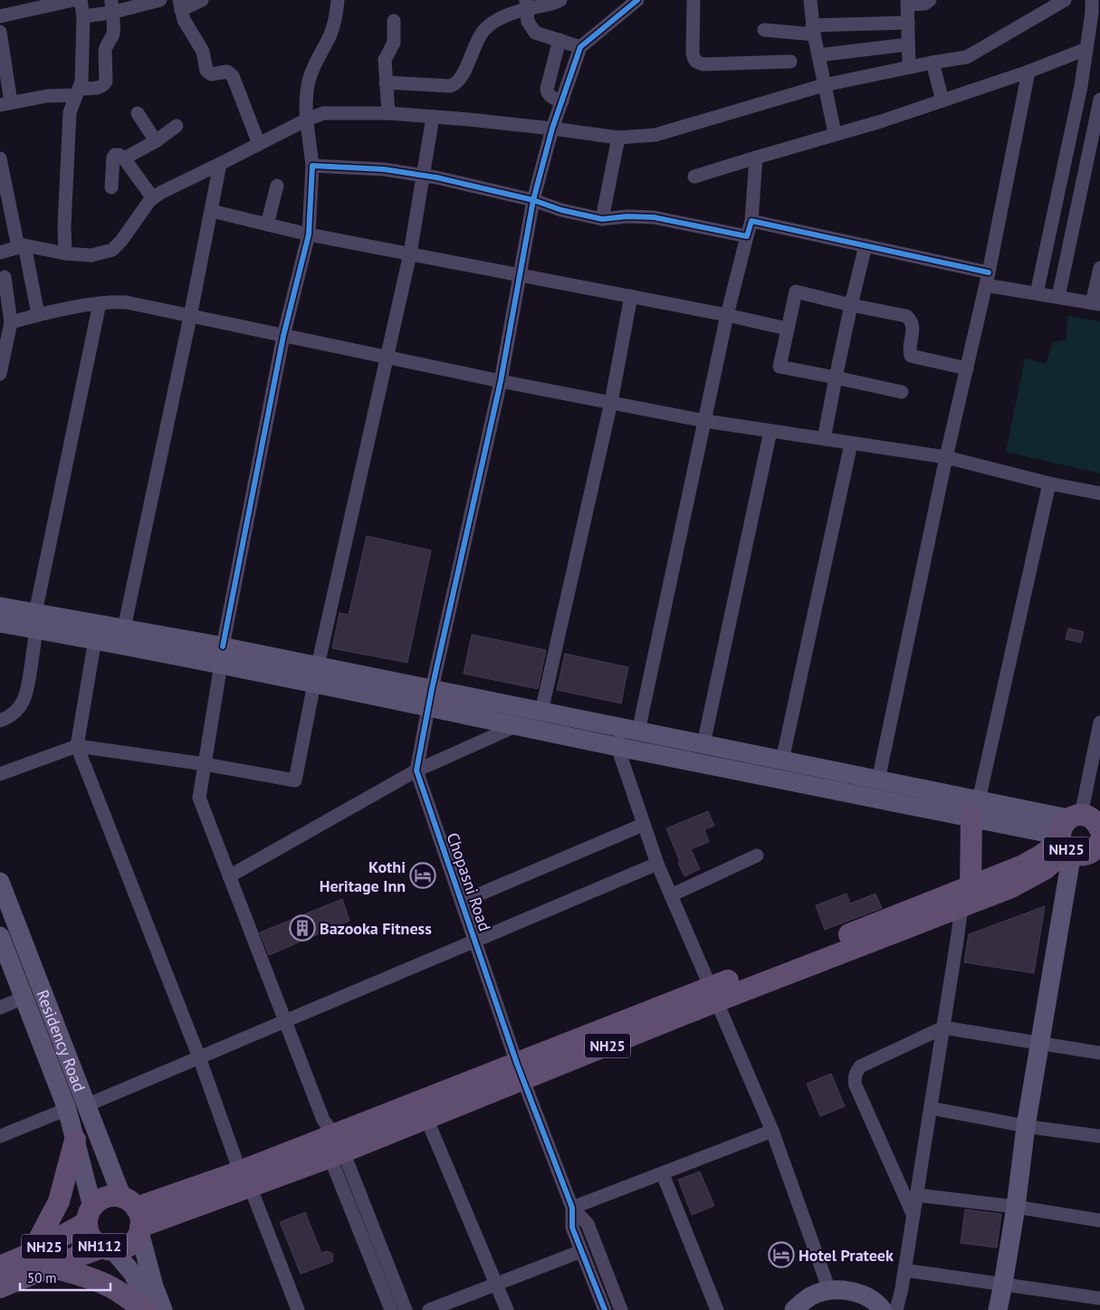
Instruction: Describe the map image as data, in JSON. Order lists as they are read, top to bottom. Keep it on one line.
{"streets":{"main road":["NH25","Residency Road","NH112"],"street":["Chopasni Road"]},"crossings":[["NH25","Chopasni Road"],["NH25","Residency Road"],["NH25","NH112"],["Residency Road","NH112"]],"places":{"hotel":["Kothi Heritage Inn","Hotel Prateek"],"building":["Bazooka Fitness"]},"scale_bar":"50 m"}
